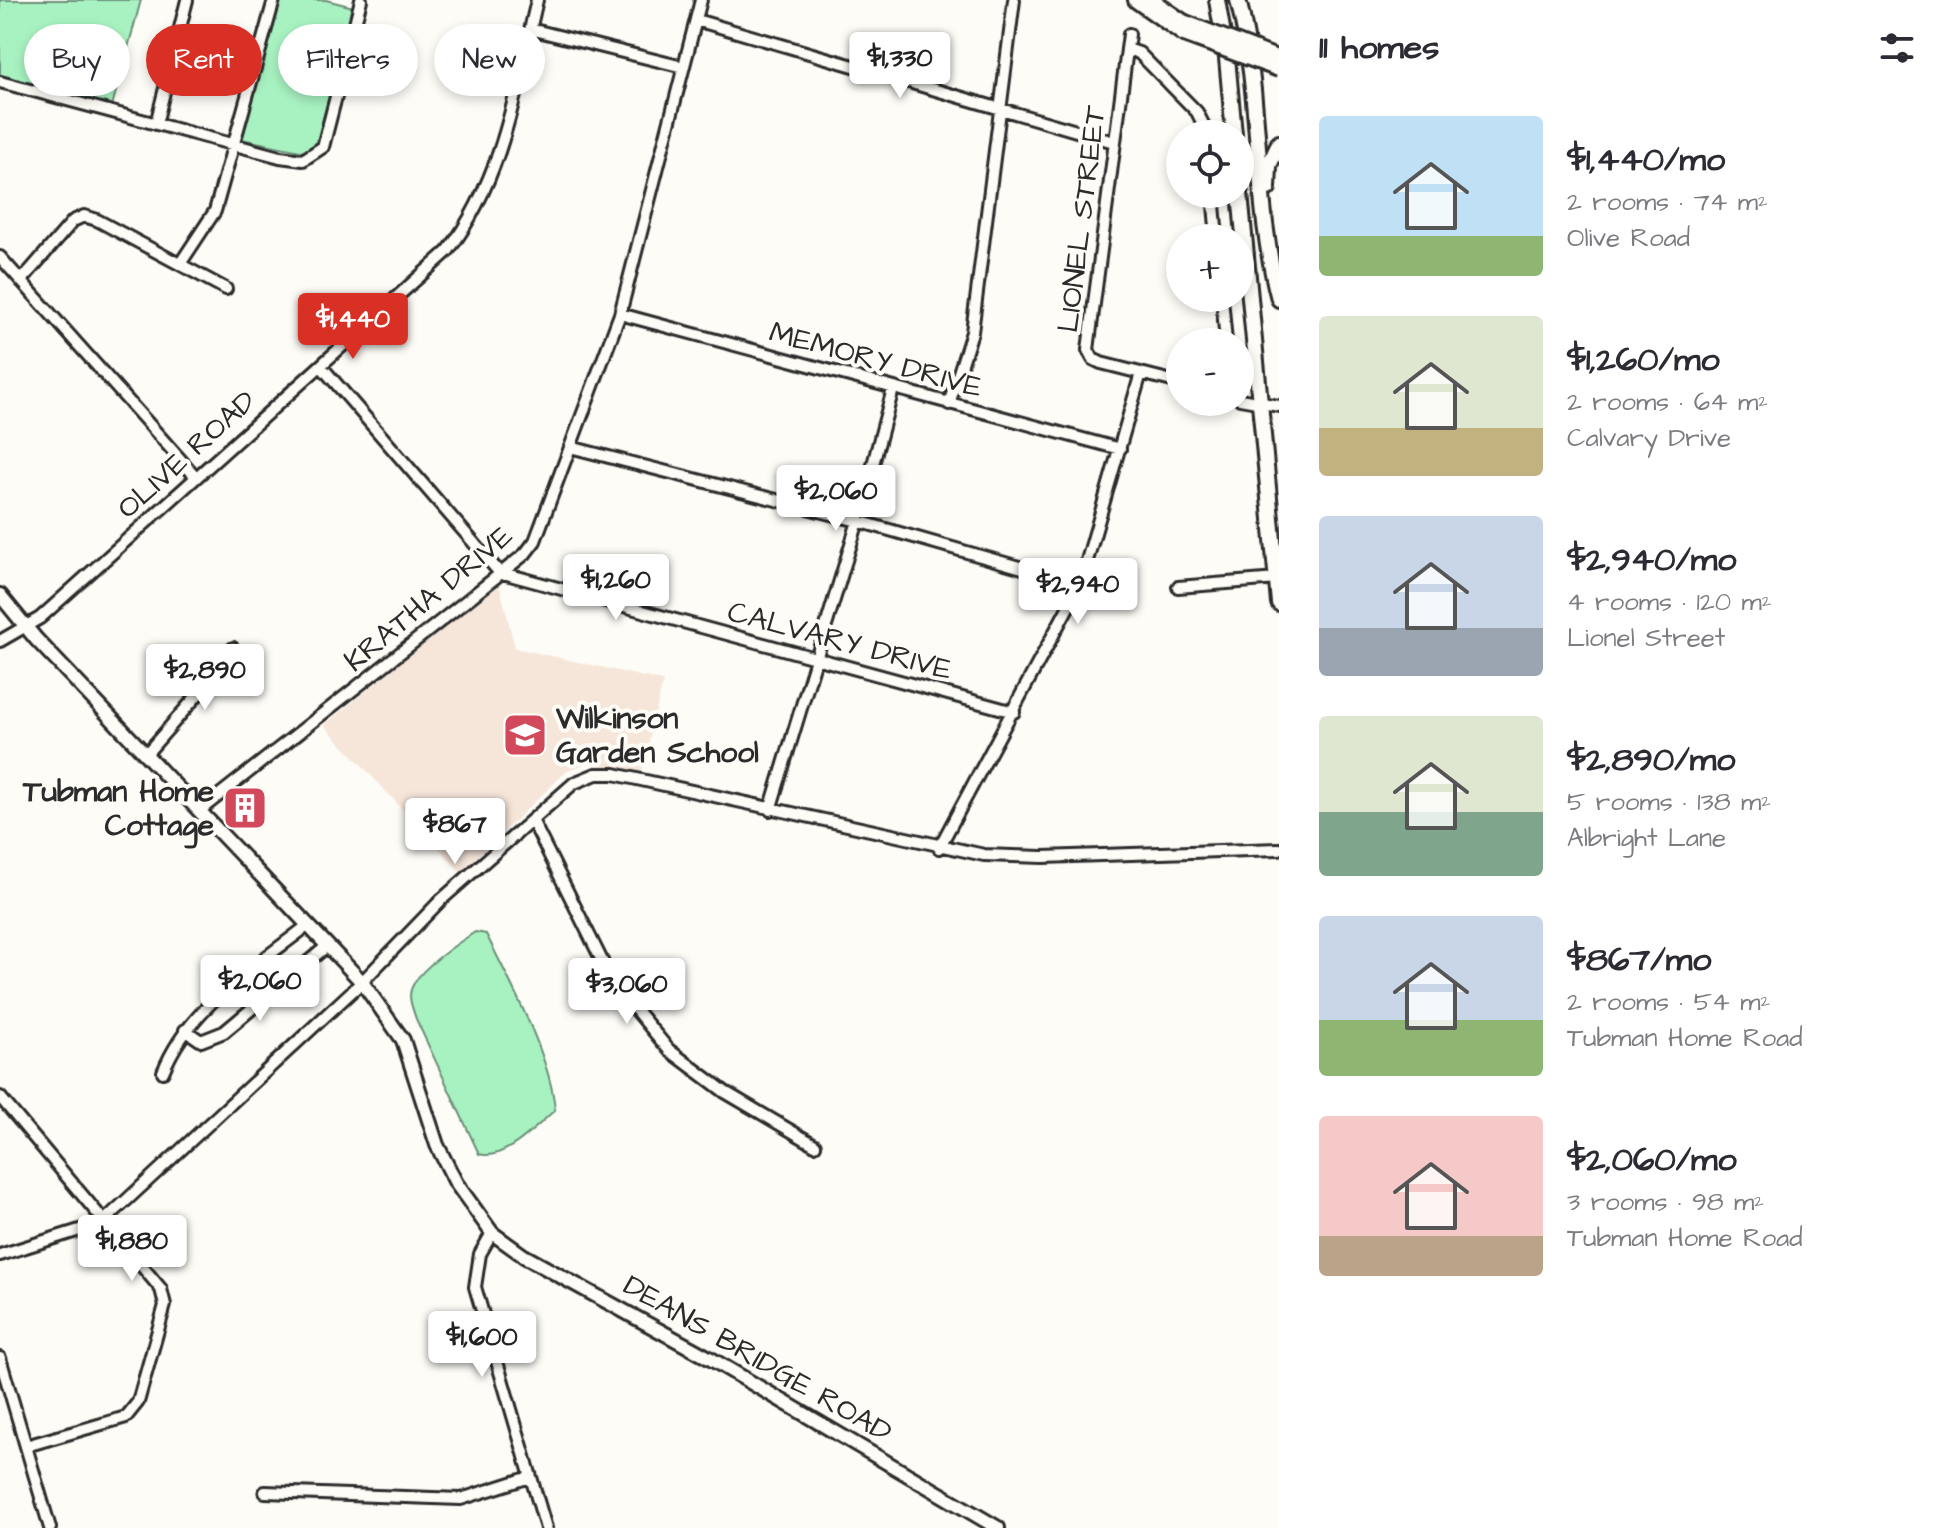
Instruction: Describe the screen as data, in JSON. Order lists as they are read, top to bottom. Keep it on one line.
{"streets":{"main road":["DEANS BRIDGE ROAD"],"street":["LIONEL STREET","MEMORY DRIVE","OLIVE ROAD","KRATHA DRIVE","CALVARY DRIVE"]},"crossings":[["MEMORY DRIVE","KRATHA DRIVE"],["OLIVE ROAD","DEANS BRIDGE ROAD"],["KRATHA DRIVE","CALVARY DRIVE"],["KRATHA DRIVE","DEANS BRIDGE ROAD"]],"places":{"school or university":["Wilkinson Garden School"],"building":["Tubman Home Cottage"]},"page":{"heading":"11 homes","chip":["Buy","Rent","Filters","New"],"price":["$1,330","$1,440","$2,060","$1,260","$2,940","$2,890","$867","$2,060","$3,060","$1,880","$1,600"],"list":[{"name":"$1,440/mo","note":"2 rooms · 74 m² · Olive Road"},{"name":"$1,260/mo","note":"2 rooms · 64 m² · Calvary Drive"},{"name":"$2,940/mo","note":"4 rooms · 120 m² · Lionel Street"},{"name":"$2,890/mo","note":"5 rooms · 138 m² · Albright Lane"},{"name":"$867/mo","note":"2 rooms · 54 m² · Tubman Home Road"},{"name":"$2,060/mo","note":"3 rooms · 98 m² · Tubman Home Road"}],"map_buttons":["+","−"]}}
